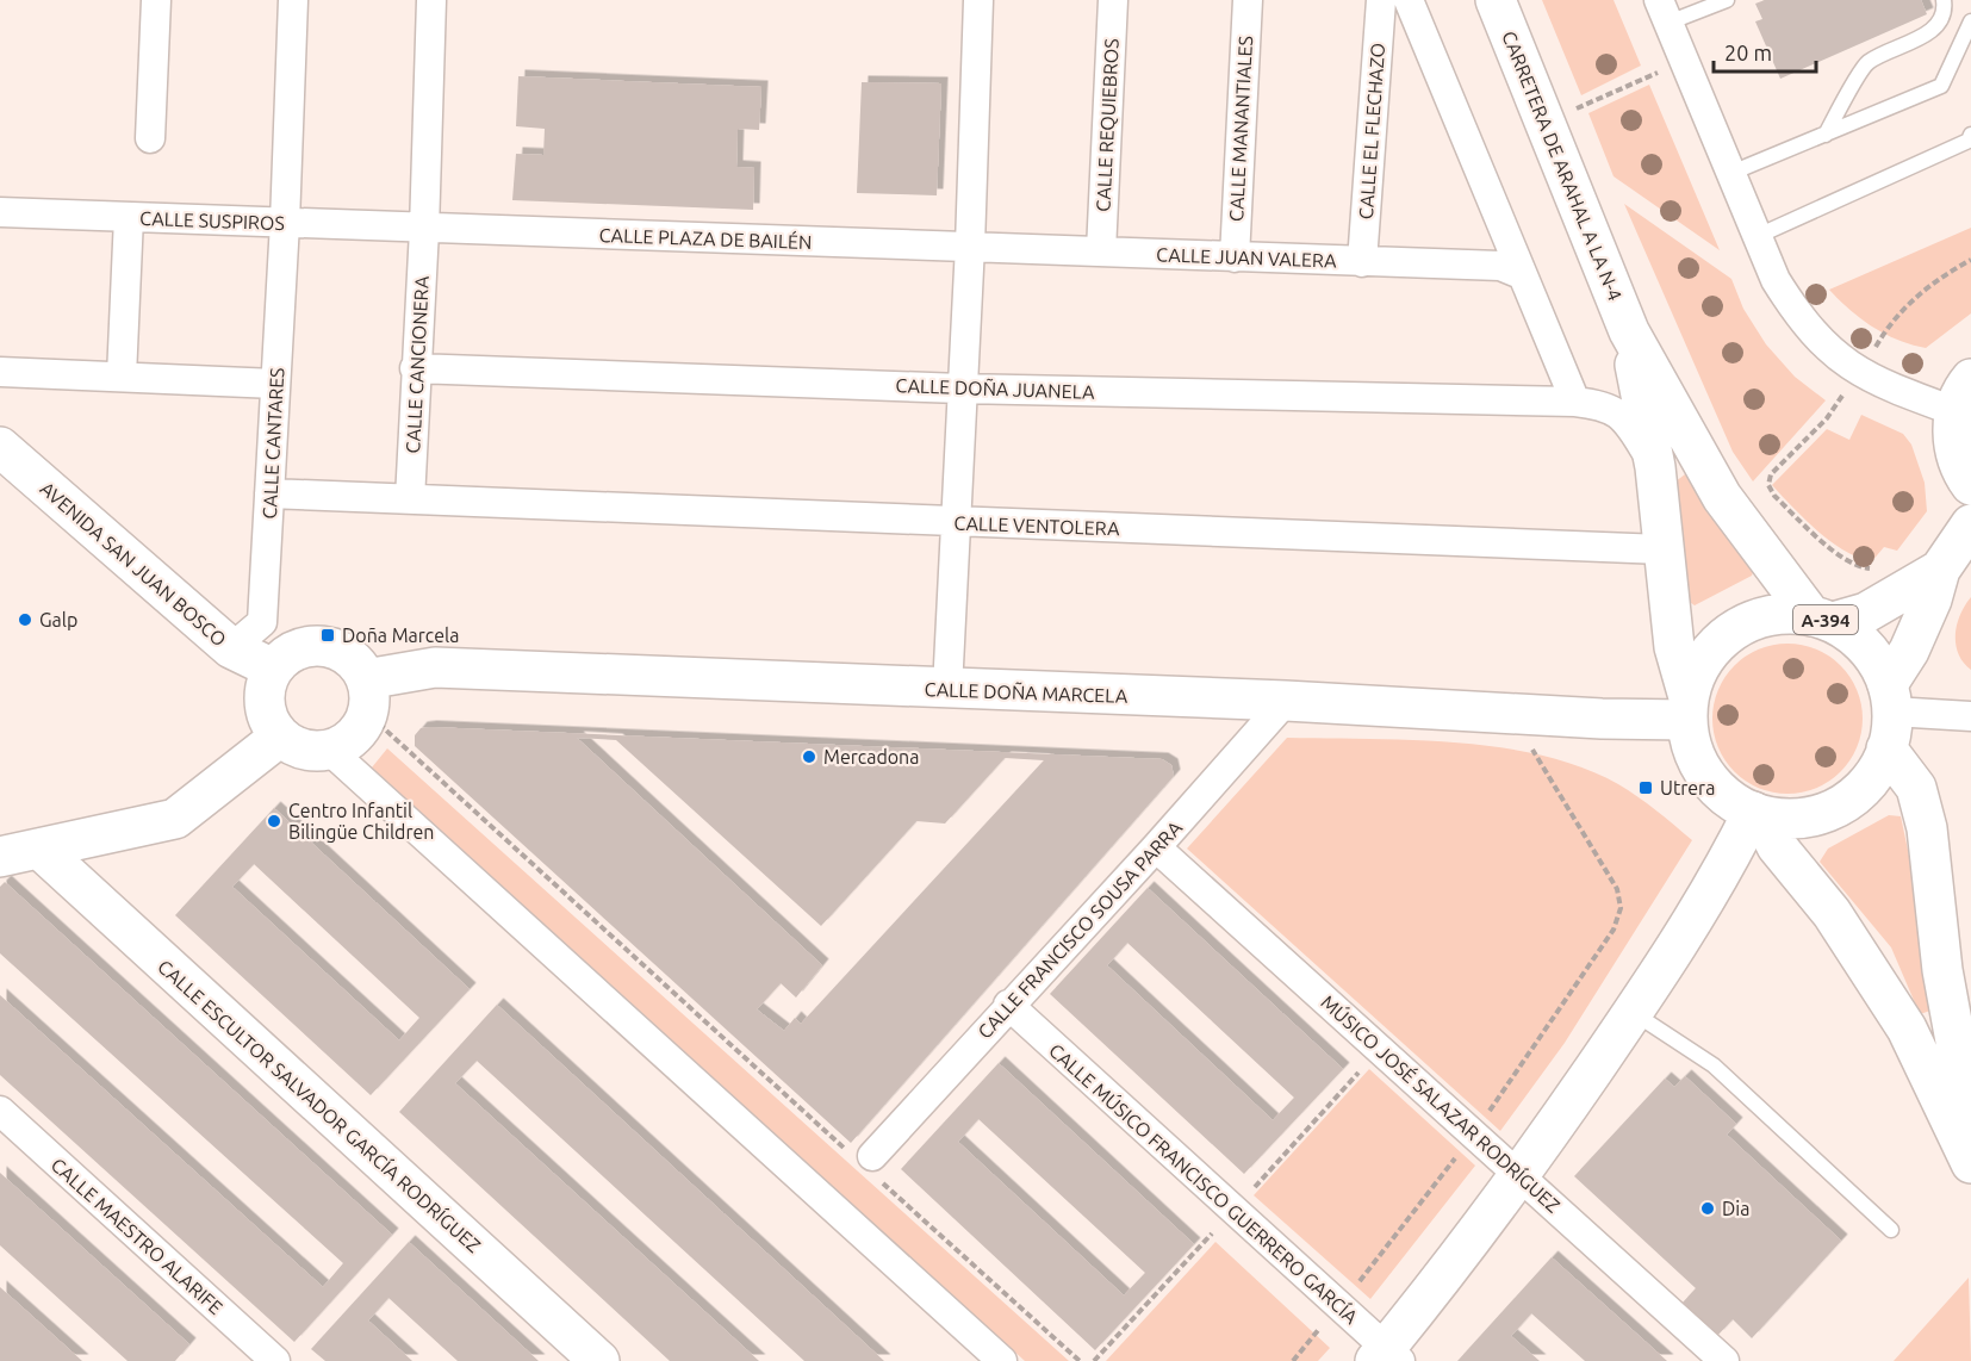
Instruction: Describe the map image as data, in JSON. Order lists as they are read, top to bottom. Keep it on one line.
{"streets":{"street":["CALLE REQUIEBROS","CALLE MANANTIALES","CALLE EL FLECHAZO","CARRETERA DE ARAHAL A LA N-4","CALLE SUSPIROS","CALLE PLAZA DE BAILÉN","CALLE JUAN VALERA","CALLE CANCIONERA","CALLE DOÑA JUANELA","CALLE CANTARES","CALLE VENTOLERA","AVENIDA SAN JUAN BOSCO","A-394","CALLE DOÑA MARCELA","CALLE FRANCISCO SOUSA PARRA","MÚSICO JOSÉ SALAZAR RODRÍGUEZ","CALLE ESCULTOR SALVADOR GARCÍA RODRÍGUEZ","CALLE MÚSICO FRANCISCO GUERRERO GARCÍA","CALLE MAESTRO ALARIFE"]},"crossings":[["CALLE REQUIEBROS","CALLE JUAN VALERA"],["CALLE MANANTIALES","CALLE JUAN VALERA"],["CALLE EL FLECHAZO","CALLE JUAN VALERA"],["CARRETERA DE ARAHAL A LA N-4","CALLE DOÑA JUANELA"],["CARRETERA DE ARAHAL A LA N-4","CALLE VENTOLERA"],["CARRETERA DE ARAHAL A LA N-4","A-394"],["CARRETERA DE ARAHAL A LA N-4","CALLE DOÑA MARCELA"],["CALLE SUSPIROS","CALLE PLAZA DE BAILÉN"],["CALLE SUSPIROS","CALLE CANCIONERA"],["CALLE SUSPIROS","CALLE CANTARES"],["CALLE PLAZA DE BAILÉN","CALLE JUAN VALERA"],["CALLE PLAZA DE BAILÉN","CALLE CANCIONERA"],["CALLE CANCIONERA","CALLE DOÑA JUANELA"],["CALLE CANCIONERA","CALLE VENTOLERA"],["CALLE CANTARES","CALLE VENTOLERA"],["CALLE CANTARES","AVENIDA SAN JUAN BOSCO"],["AVENIDA SAN JUAN BOSCO","CALLE DOÑA MARCELA"],["A-394","CALLE DOÑA MARCELA"],["CALLE DOÑA MARCELA","CALLE FRANCISCO SOUSA PARRA"],["CALLE FRANCISCO SOUSA PARRA","MÚSICO JOSÉ SALAZAR RODRÍGUEZ"],["CALLE FRANCISCO SOUSA PARRA","CALLE MÚSICO FRANCISCO GUERRERO GARCÍA"]],"places":{"other":["Galp","Mercadona","Centro Infantil Bilingüe Children","Dia"],"transit":["Doña Marcela","Utrera"]},"scale_bar":"20 m"}
